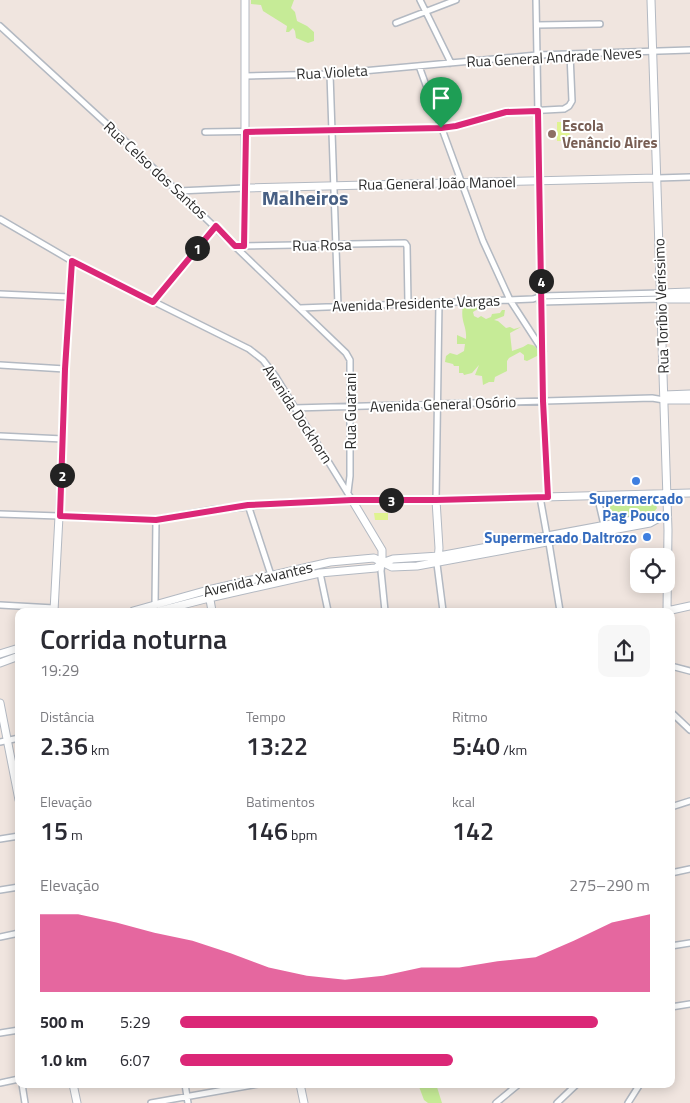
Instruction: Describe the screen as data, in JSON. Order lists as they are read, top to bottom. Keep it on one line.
{"streets":{"street":["Rua General Andrade Neves","Rua Violeta","Rua Celso dos Santos","Rua General João Manoel","Rua Rosa","Avenida Presidente Vargas","Rua Toríbio Veríssimo","Avenida General Osório","Rua Guarani","Avenida Dockhorn","Avenida Xavantes"]},"crossings":[["Rua General Andrade Neves","Rua Violeta"],["Rua General Andrade Neves","Rua Toríbio Veríssimo"],["Rua Celso dos Santos","Rua Rosa"],["Rua Celso dos Santos","Avenida Presidente Vargas"],["Rua Celso dos Santos","Rua Guarani"],["Rua General João Manoel","Rua Toríbio Veríssimo"],["Rua Rosa","Avenida Presidente Vargas"],["Avenida Presidente Vargas","Rua Toríbio Veríssimo"],["Rua Toríbio Veríssimo","Avenida General Osório"],["Rua Toríbio Veríssimo","Avenida Xavantes"],["Avenida General Osório","Rua Guarani"],["Avenida General Osório","Avenida Dockhorn"],["Rua Guarani","Avenida Dockhorn"],["Avenida Dockhorn","Avenida Xavantes"]],"districts":["Malheiros"],"places":["Escola Venâncio Aires","Supermercado Pag Pouco","Supermercado Daltrozo"],"page":{"pins":["1","4","2","3"],"heading":["Corrida noturna","19:29"],"stats":[["Distância","2.36 km"],["Tempo","13:22"],["Ritmo","5:40 /km"],["Elevação","15 m"],["Batimentos","146 bpm"],["kcal","142"]],"chart":["Elevação","275–290 m"],"list":[{"name":"500 m","note":"5:29"},{"name":"1.0 km","note":"6:07"}]}}
